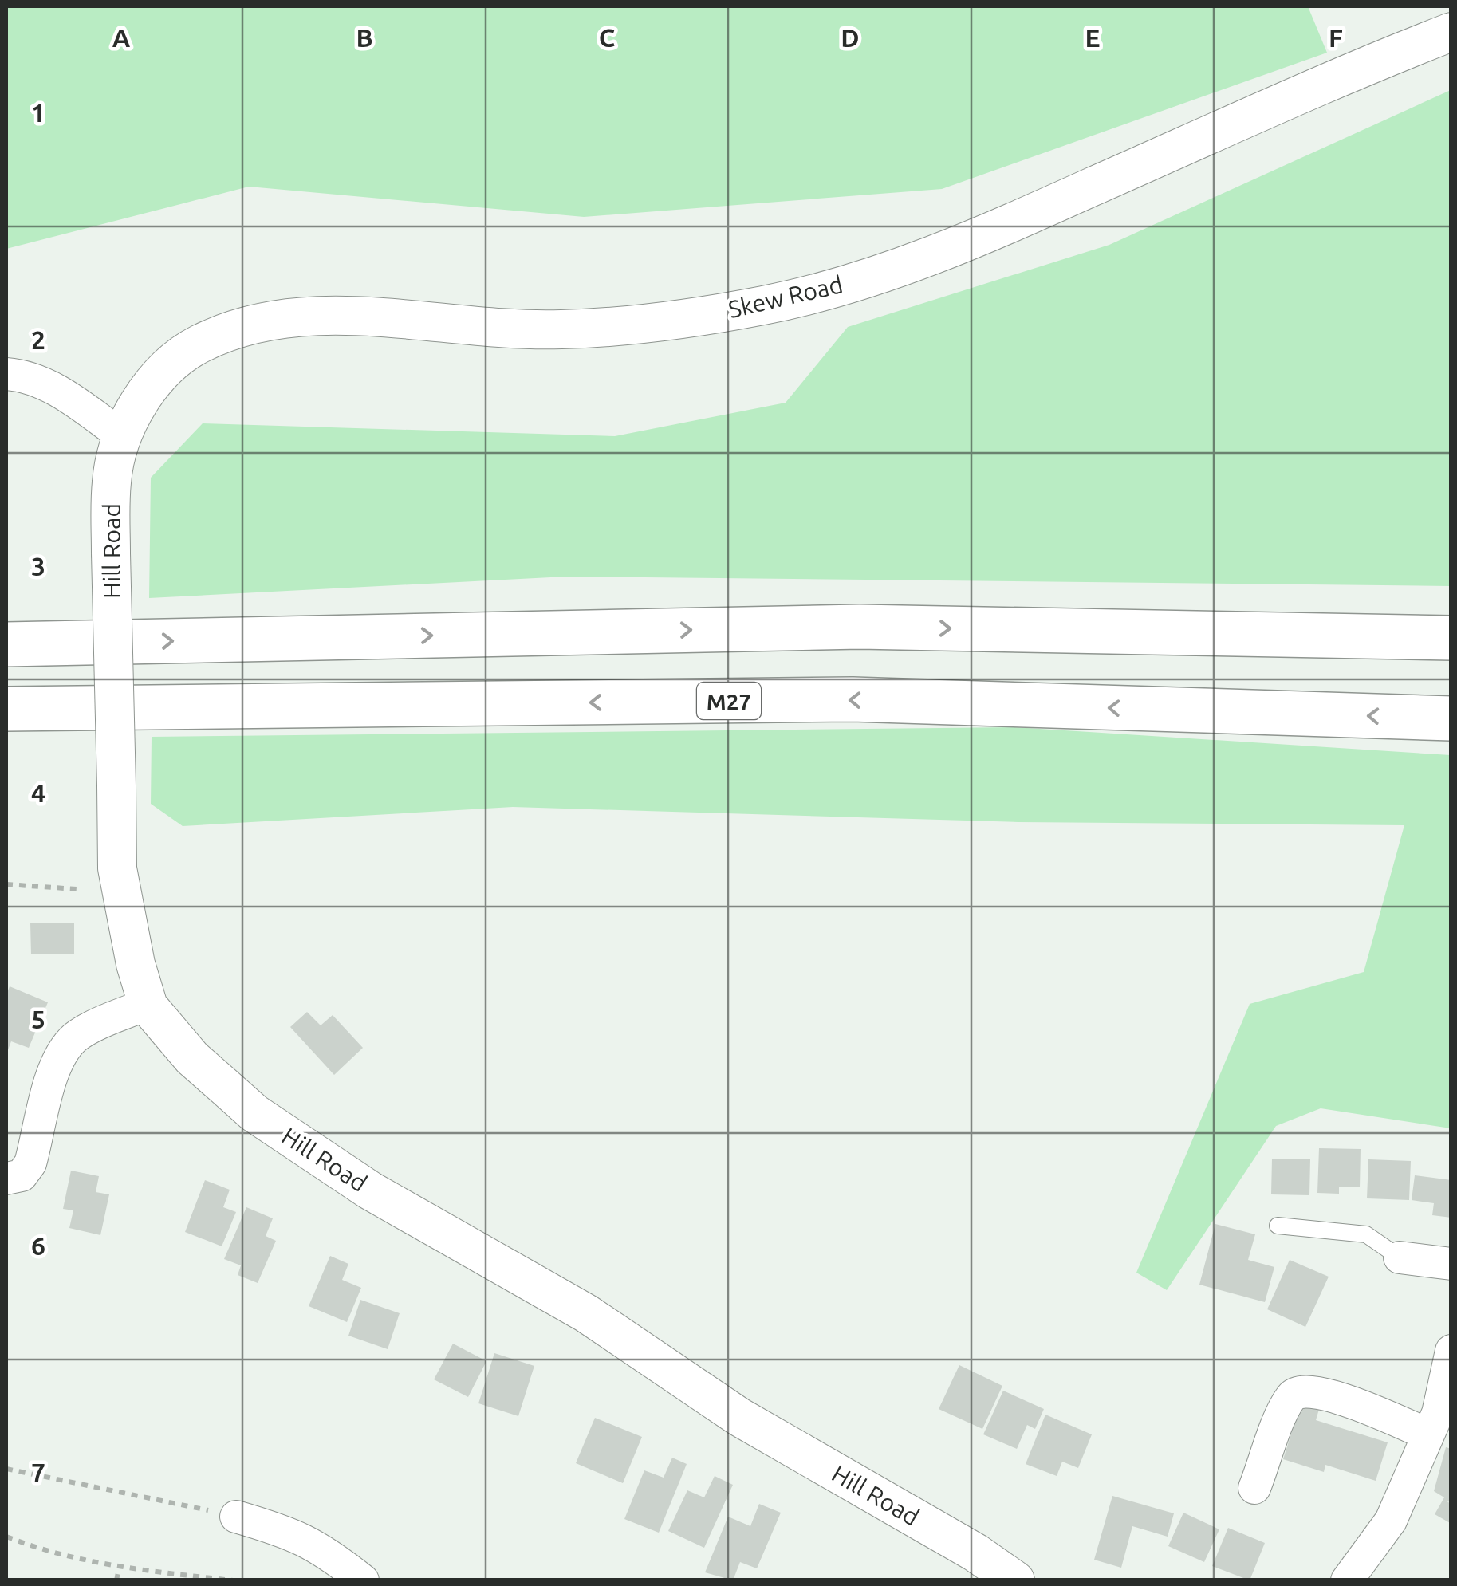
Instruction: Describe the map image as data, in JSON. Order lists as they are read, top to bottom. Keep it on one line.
{"streets":{"highway":["M27"],"street":["Skew Road","Hill Road"]},"crossings":[["Skew Road","Hill Road"]],"grid":{"columns":["A","B","C","D","E","F"],"rows":["1","2","3","4","5","6","7"]}}
